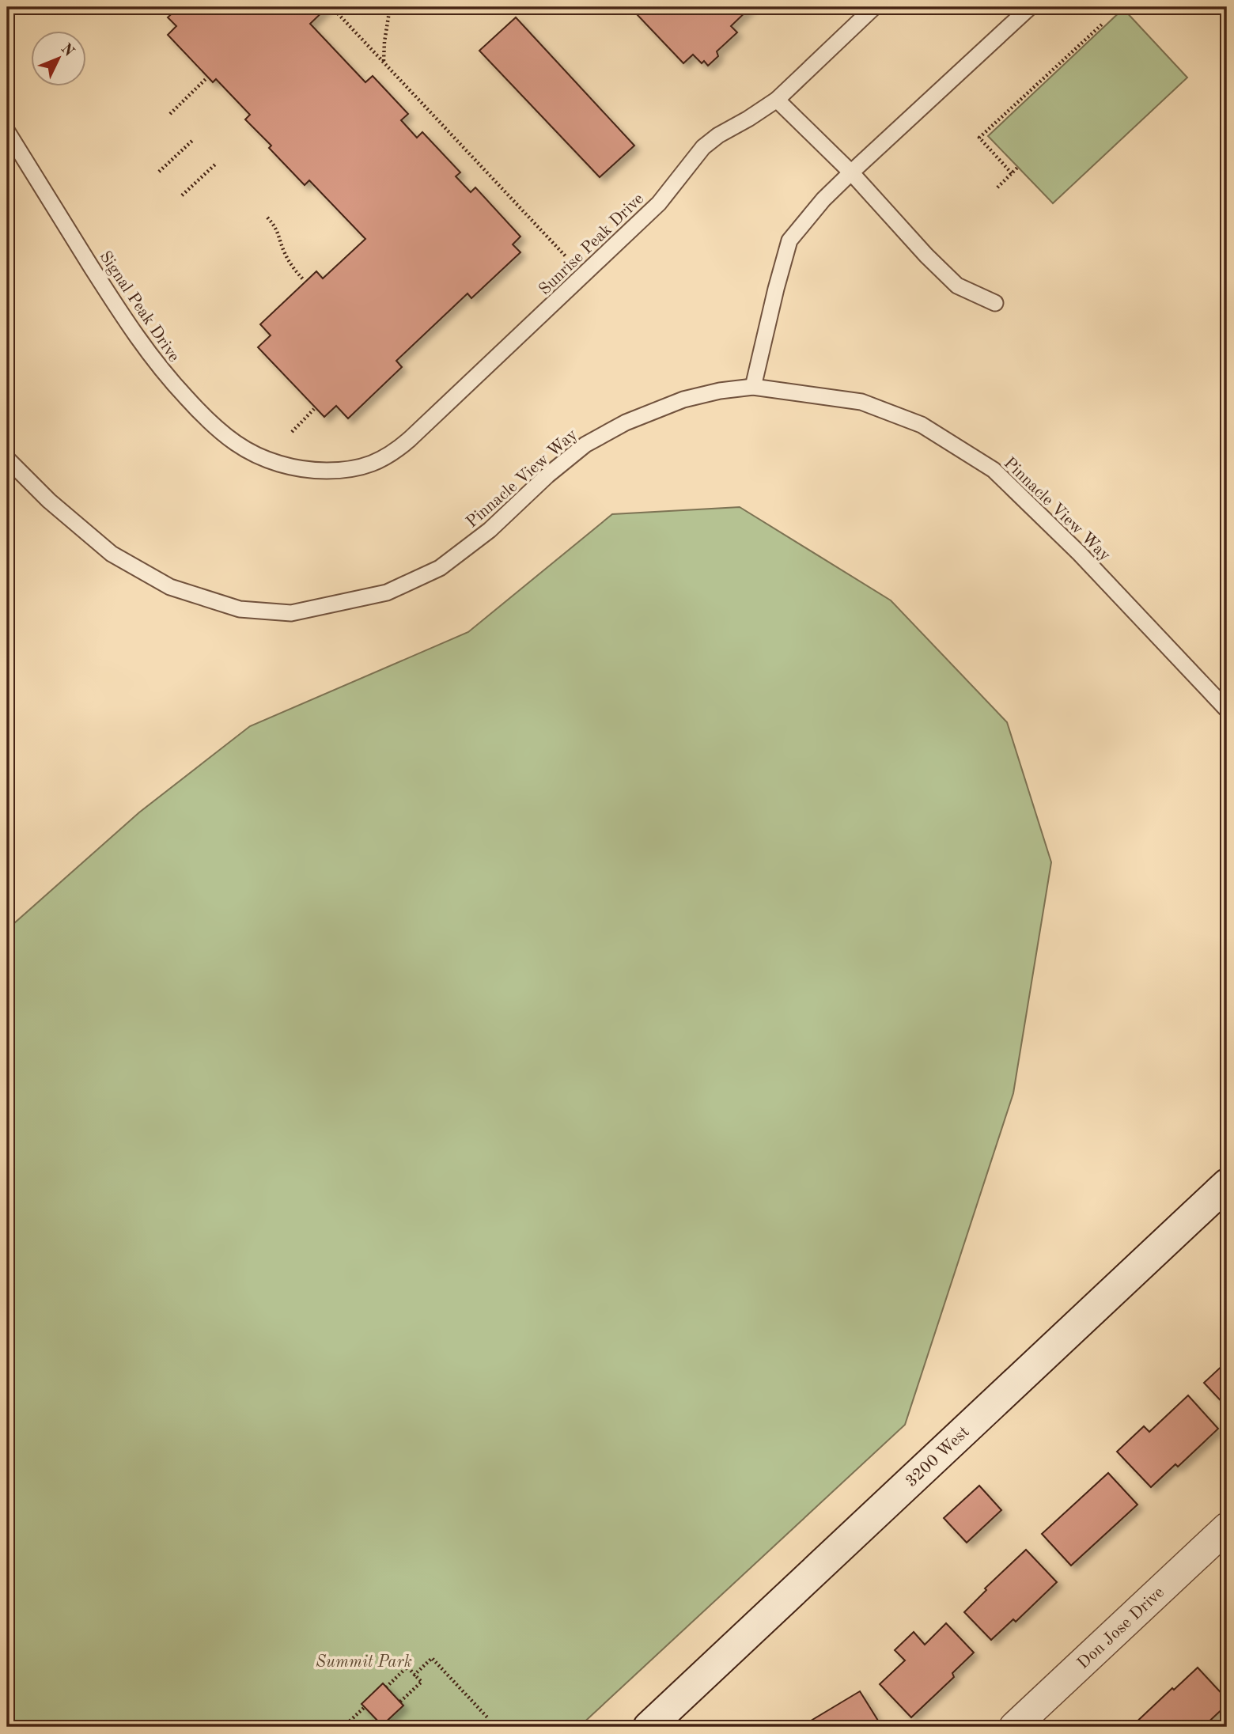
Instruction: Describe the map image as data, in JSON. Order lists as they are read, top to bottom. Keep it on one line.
{"streets":{"street":["3200 West","Don Jose Drive"],"lane":["Sunrise Peak Drive","Signal Peak Drive","Pinnacle View Way"]},"crossings":[["Sunrise Peak Drive","Signal Peak Drive"]],"parks":["Summit Park"],"north":"top right"}
